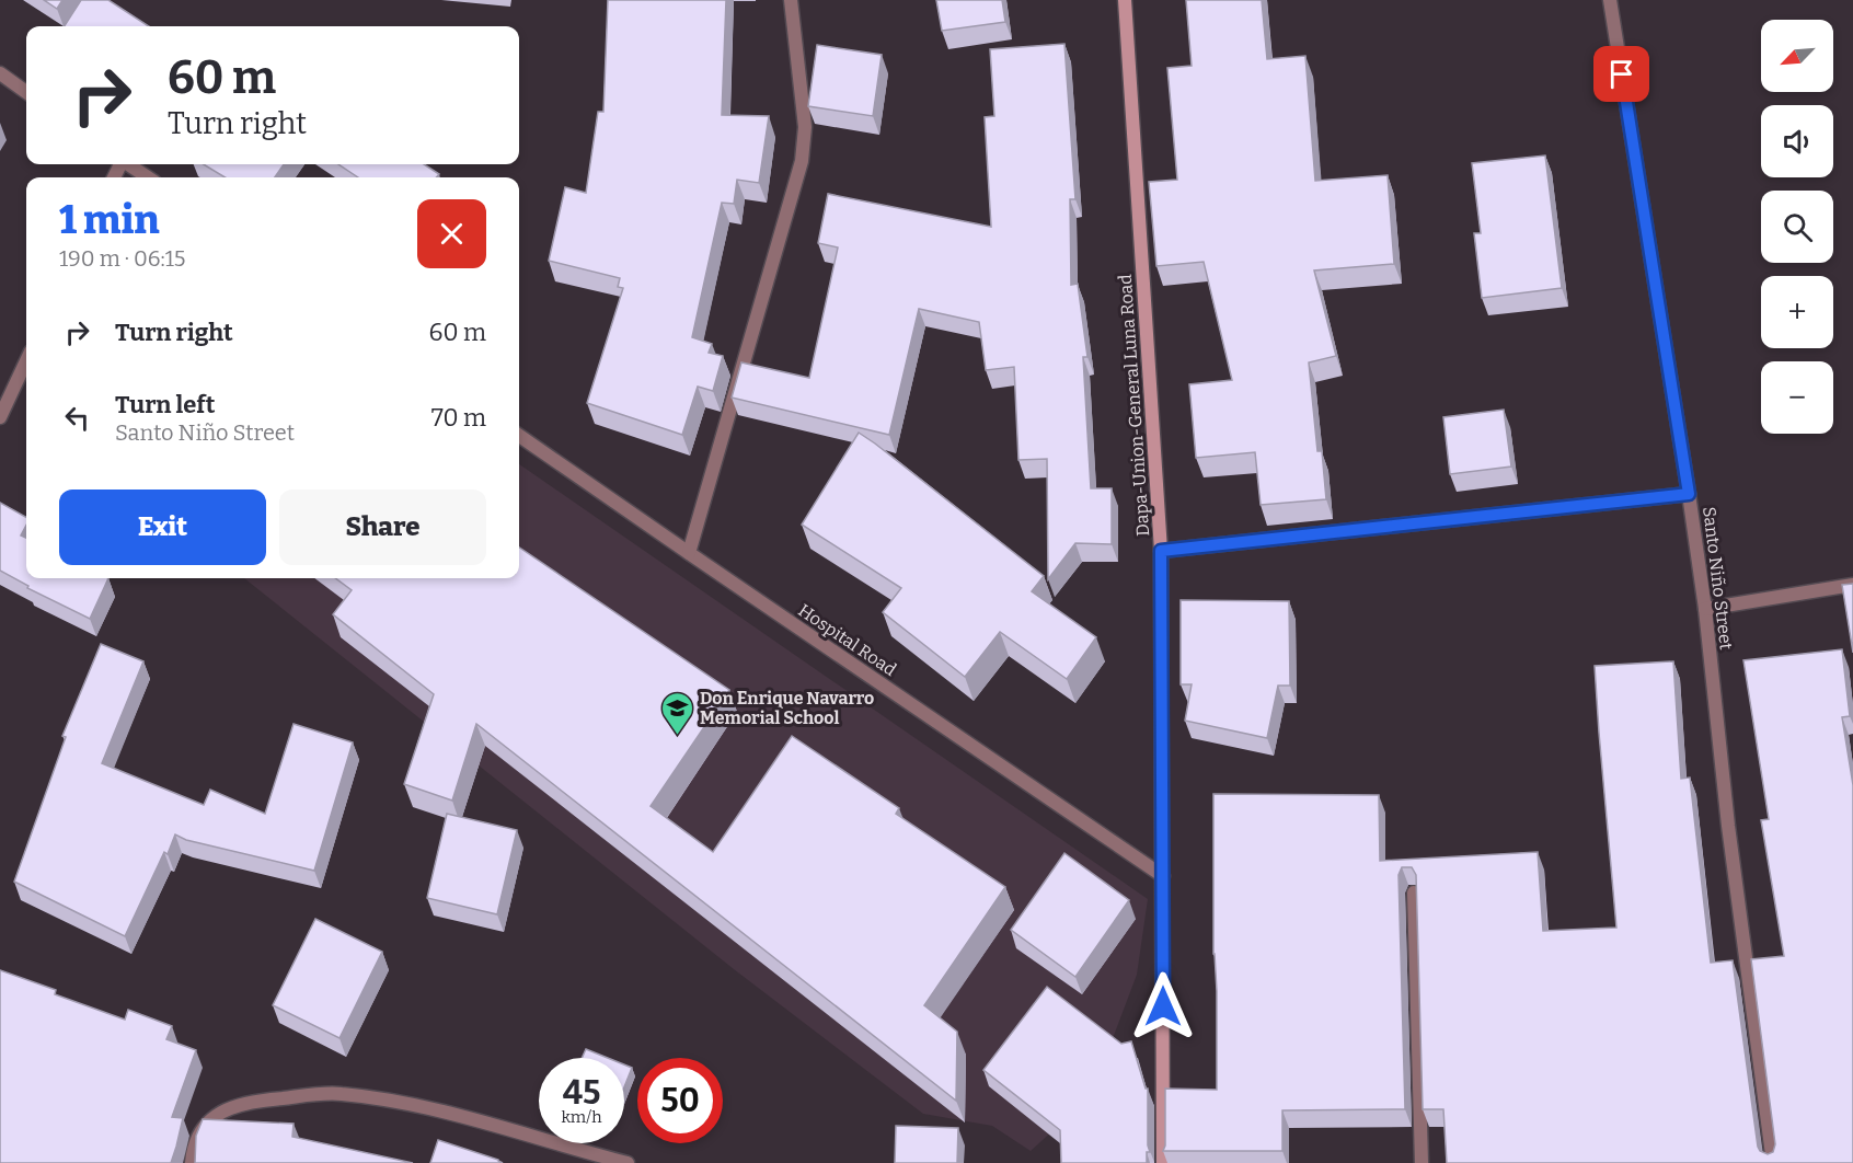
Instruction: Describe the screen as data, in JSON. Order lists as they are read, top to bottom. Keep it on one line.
{"streets":{"main road":["Dapa-Union-General Luna Road"],"street":["Santo Niño Street","Hospital Road"]},"crossings":[["Dapa-Union-General Luna Road","Hospital Road"]],"places":{"school or university":["Don Enrique Navarro Memorial School"]},"north":"bottom left","page":{"map_buttons":["+","−"],"turn":["60 m","Turn right"],"heading":["1 min","190 m · 06:15"],"list":[{"name":"Turn right","value":"60 m"},{"name":"Turn left","note":"Santo Niño Street","value":"70 m"}],"buttons":["Exit","Share"],"speed":"45 km/h","limit":"50"}}
